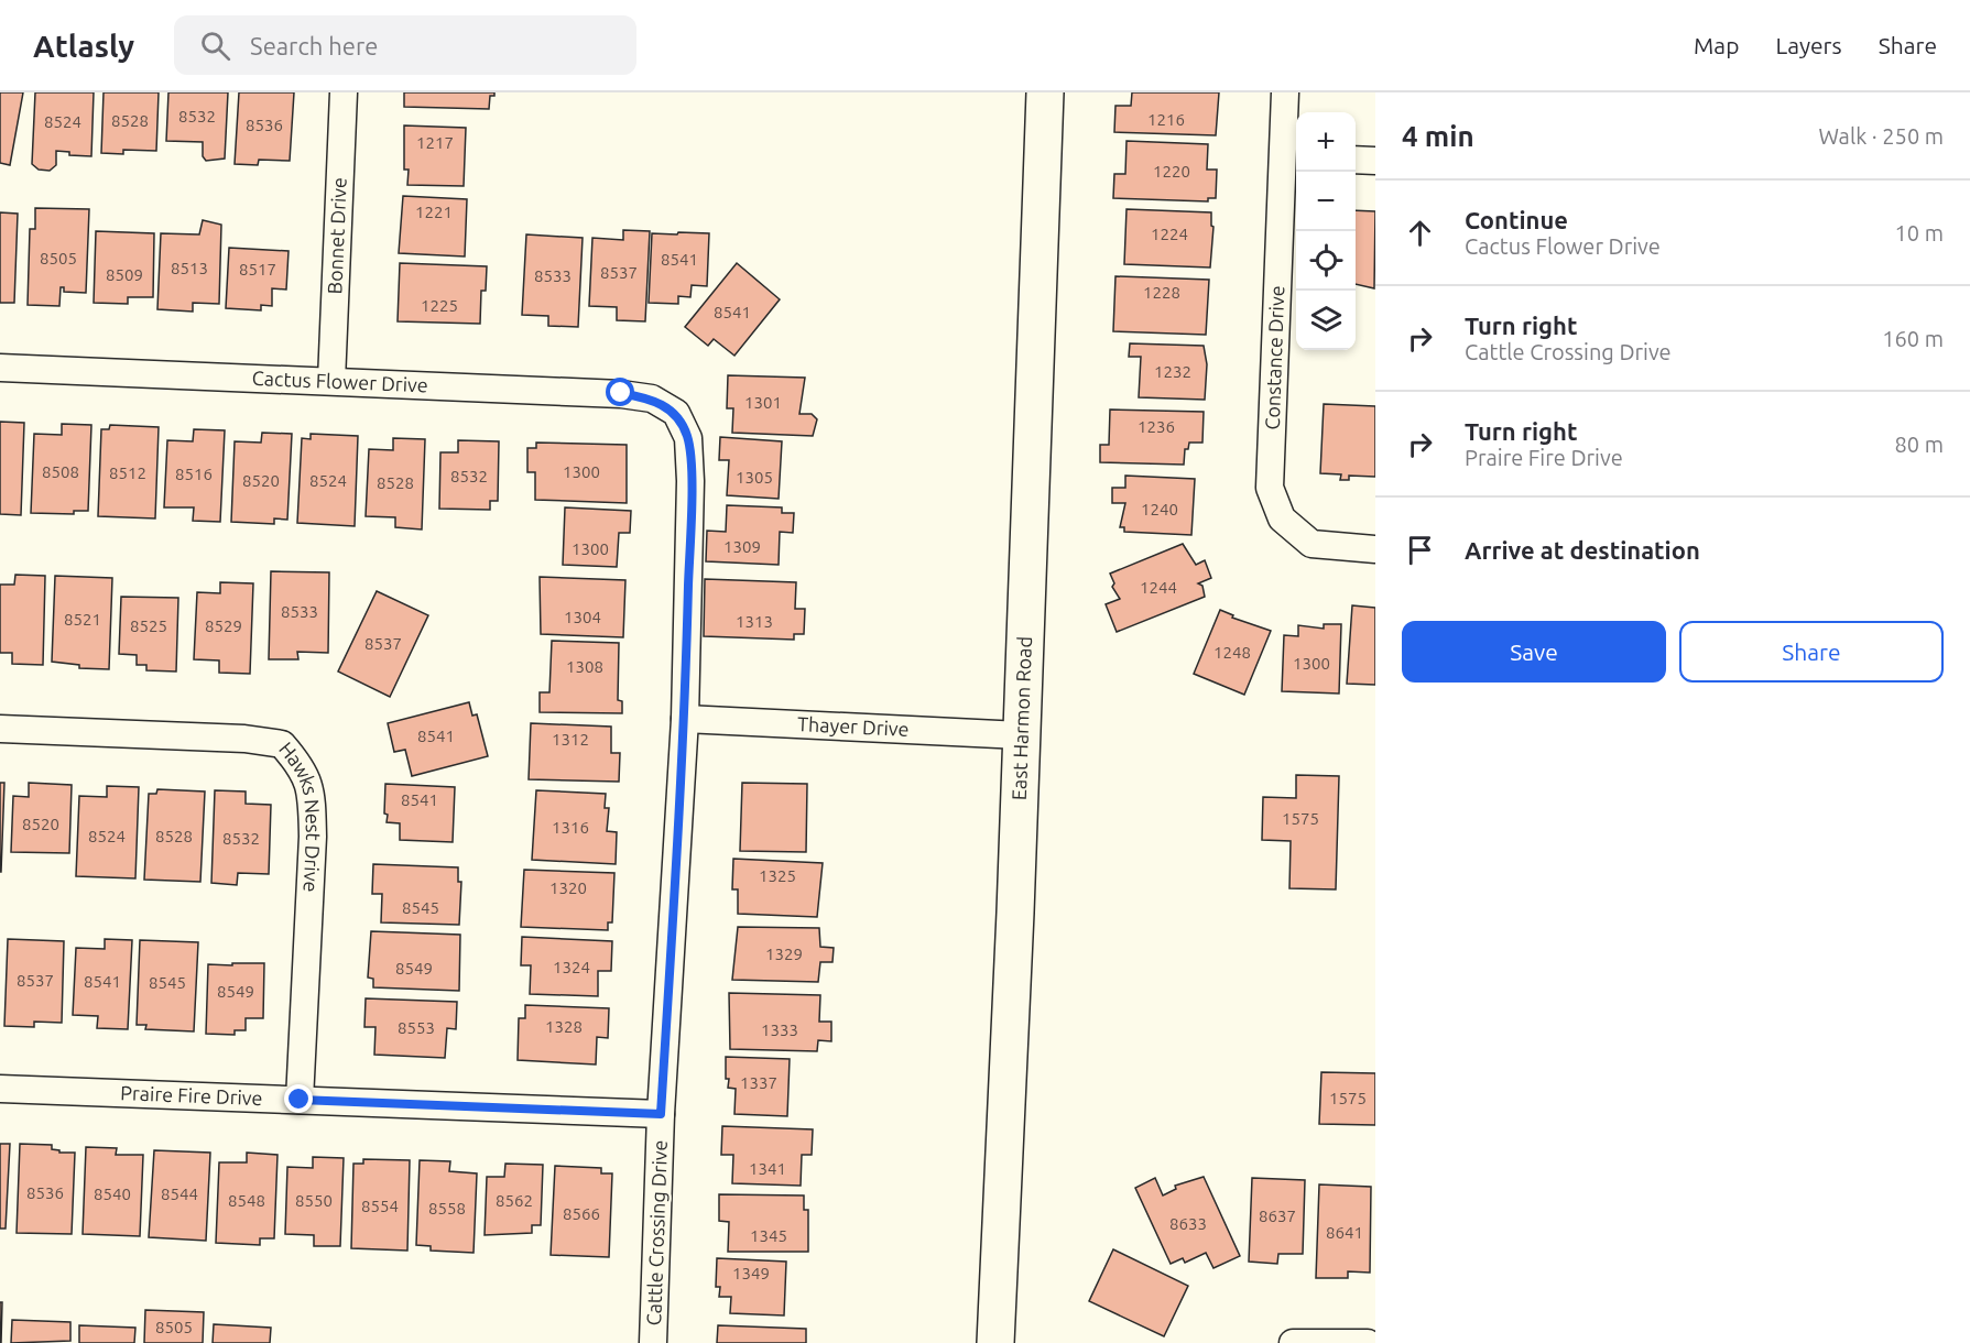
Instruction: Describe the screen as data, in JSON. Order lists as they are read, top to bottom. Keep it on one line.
{"streets":{"main road":["East Harmon Road"],"street":["Bonnet Drive","Constance Drive","Cactus Flower Drive","Thayer Drive","Hawks Nest Drive","Praire Fire Drive","Cattle Crossing Drive"]},"crossings":[["Bonnet Drive","Cactus Flower Drive"],["Cactus Flower Drive","Cattle Crossing Drive"],["East Harmon Road","Thayer Drive"],["Thayer Drive","Cattle Crossing Drive"],["Hawks Nest Drive","Praire Fire Drive"],["Praire Fire Drive","Cattle Crossing Drive"]],"house_numbers":["8532","1216","8528","8524","8536","1217","1220","1221","1224","8505","8541","8513","8517","8537","8509","8533","1228","1225","8541","1232","1301","1236","8508","1300","8512","8516","8532","1305","8520","8524","8528","1240","1309","1300","1244","8533","1304","8521","1313","8525","8529","8537","1248","1300","1308","8541","1312","8541","1575","8520","1316","8524","8528","8532","1325","1320","8545","1329","1324","8549","8537","8541","8545","8549","1328","8553","1333","1337","1575","1341","8536","8540","8544","8548","8550","8562","8554","8558","8566","8637","8633","8641","1345","1349","8505"],"page":{"header":"Atlasly","search":"Search here","nav":["Map","Layers","Share"],"heading":["4 min","Walk · 250 m"],"map_buttons":["+","−"],"list":[["Continue","Cactus Flower Drive","10 m"],["Turn right","Cattle Crossing Drive","160 m"],["Turn right","Praire Fire Drive","80 m"],"Arrive at destination"],"buttons":["Save","Share"]}}
